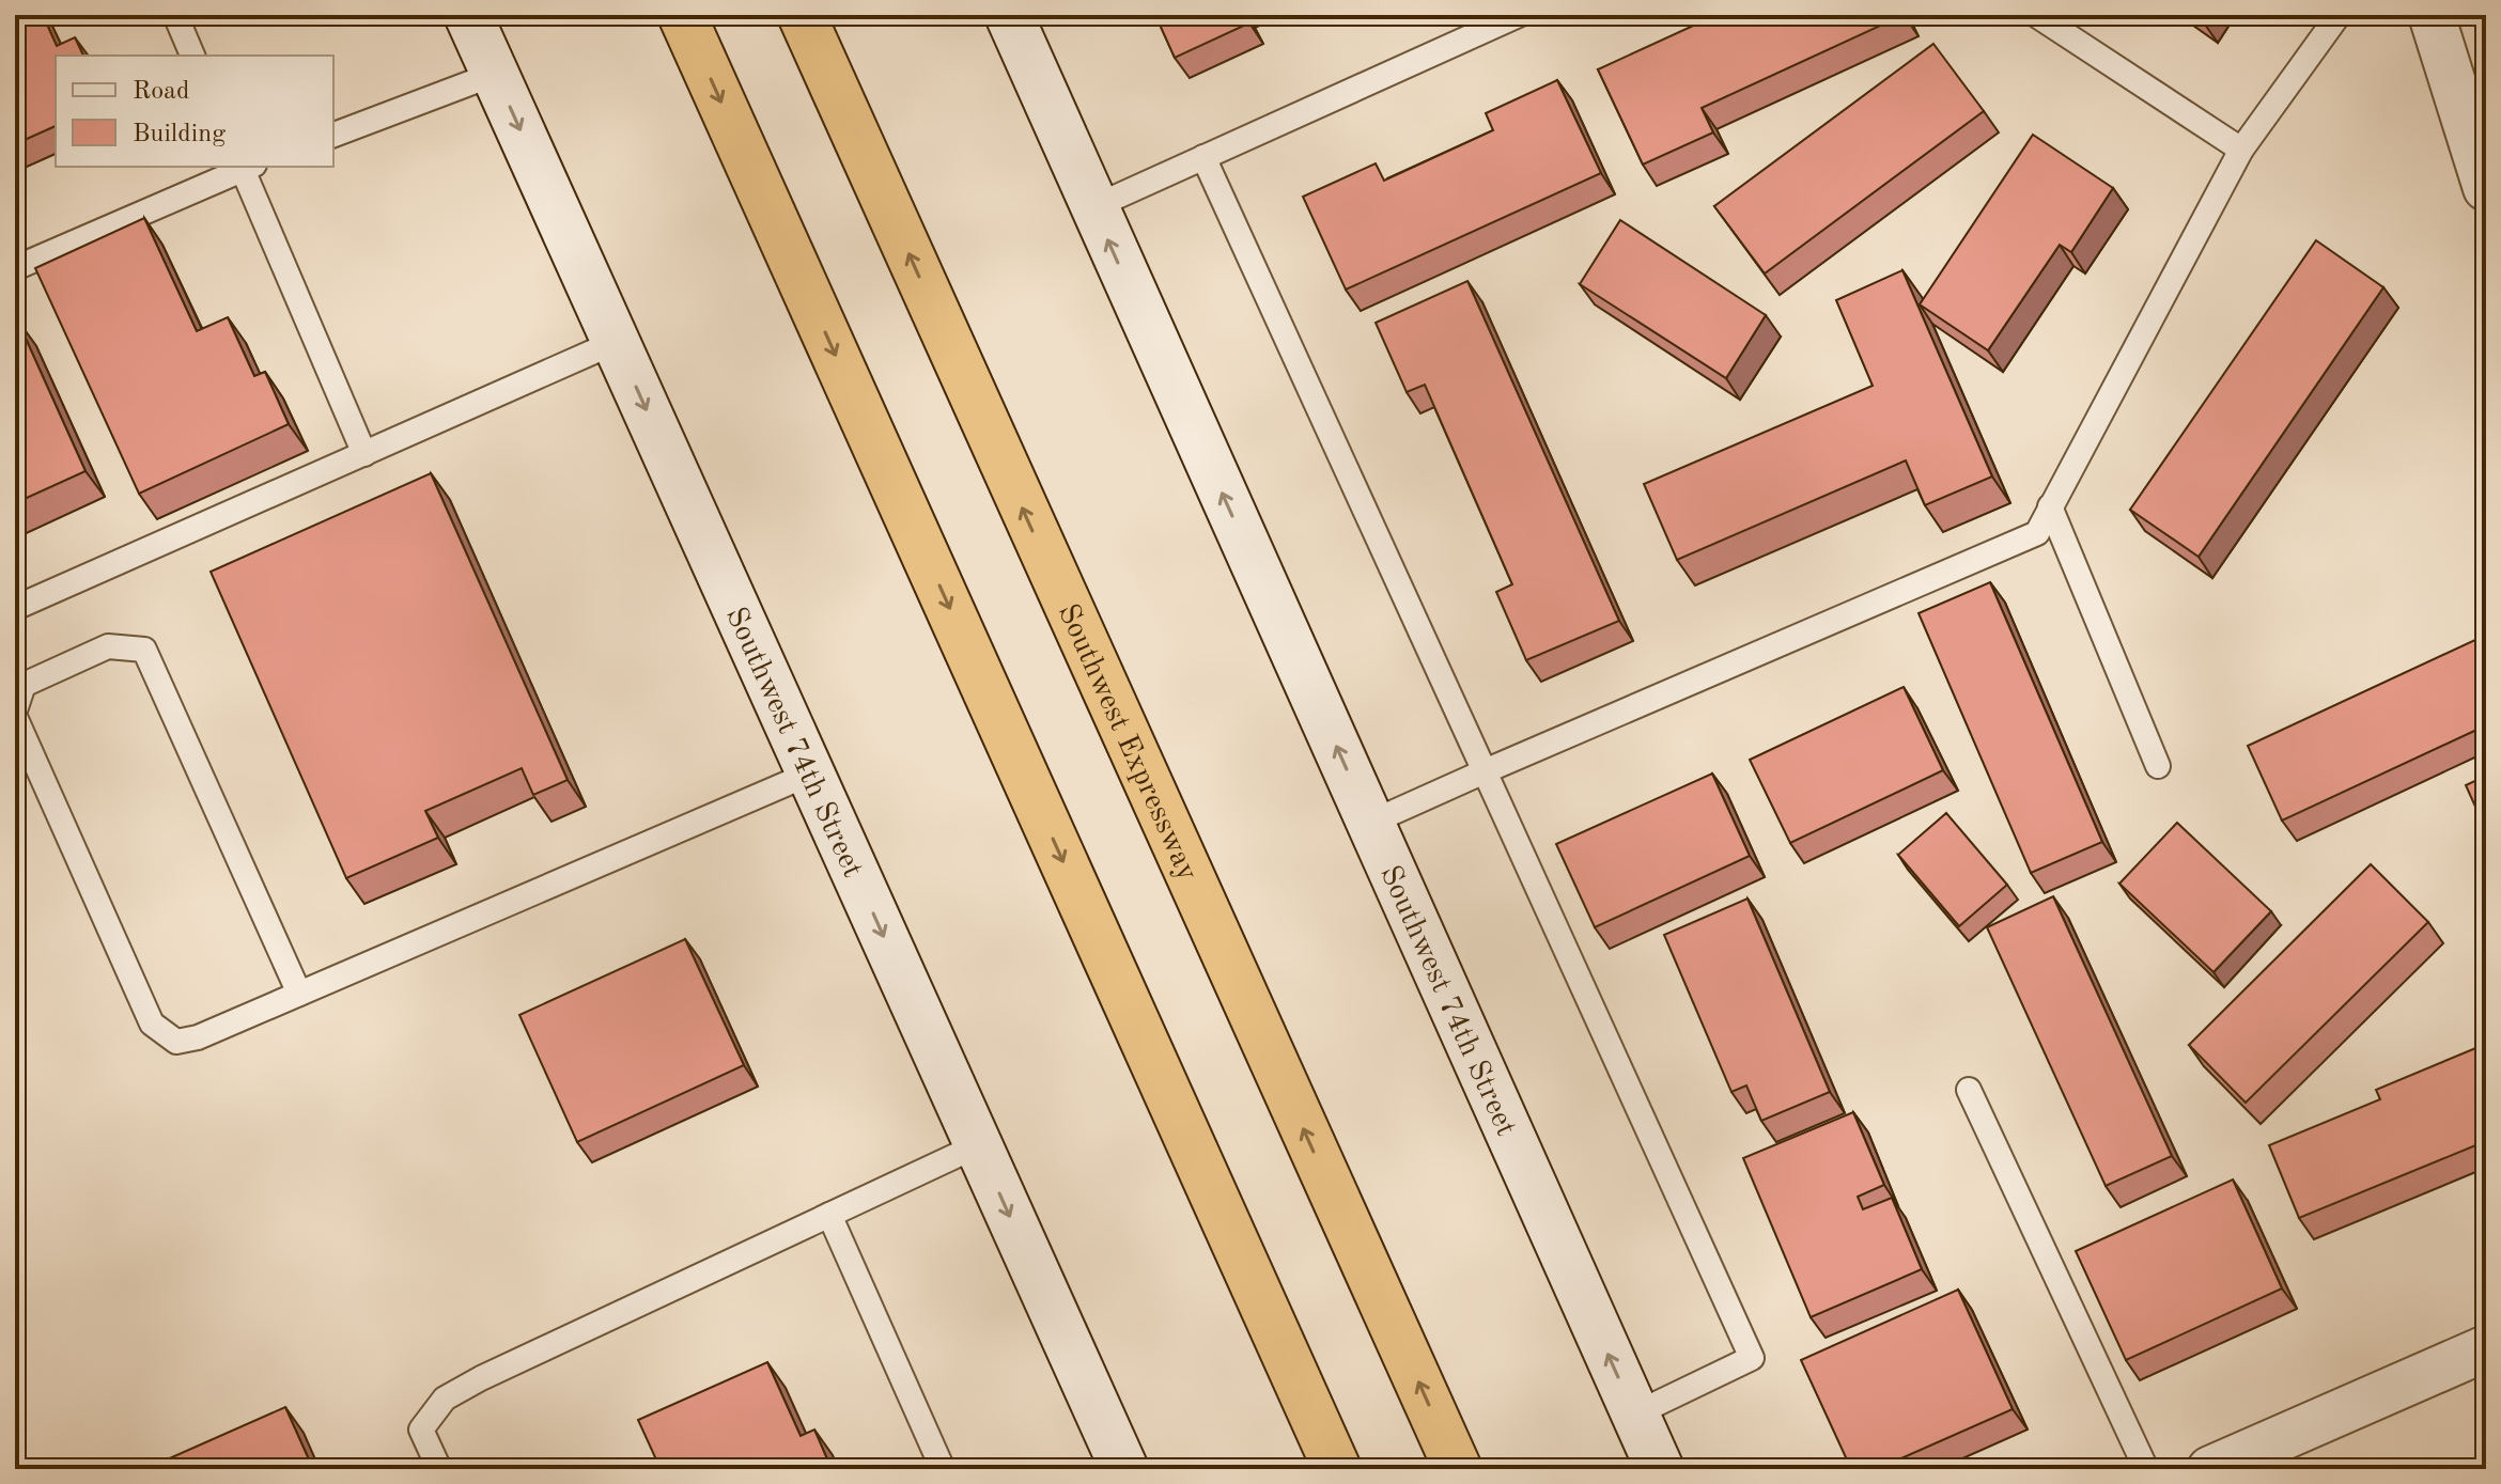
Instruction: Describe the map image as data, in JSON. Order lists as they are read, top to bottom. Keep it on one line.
{"streets":{"highway":["Southwest Expressway"],"main road":["Southwest 74th Street"]},"legend":["Road","Building"]}
